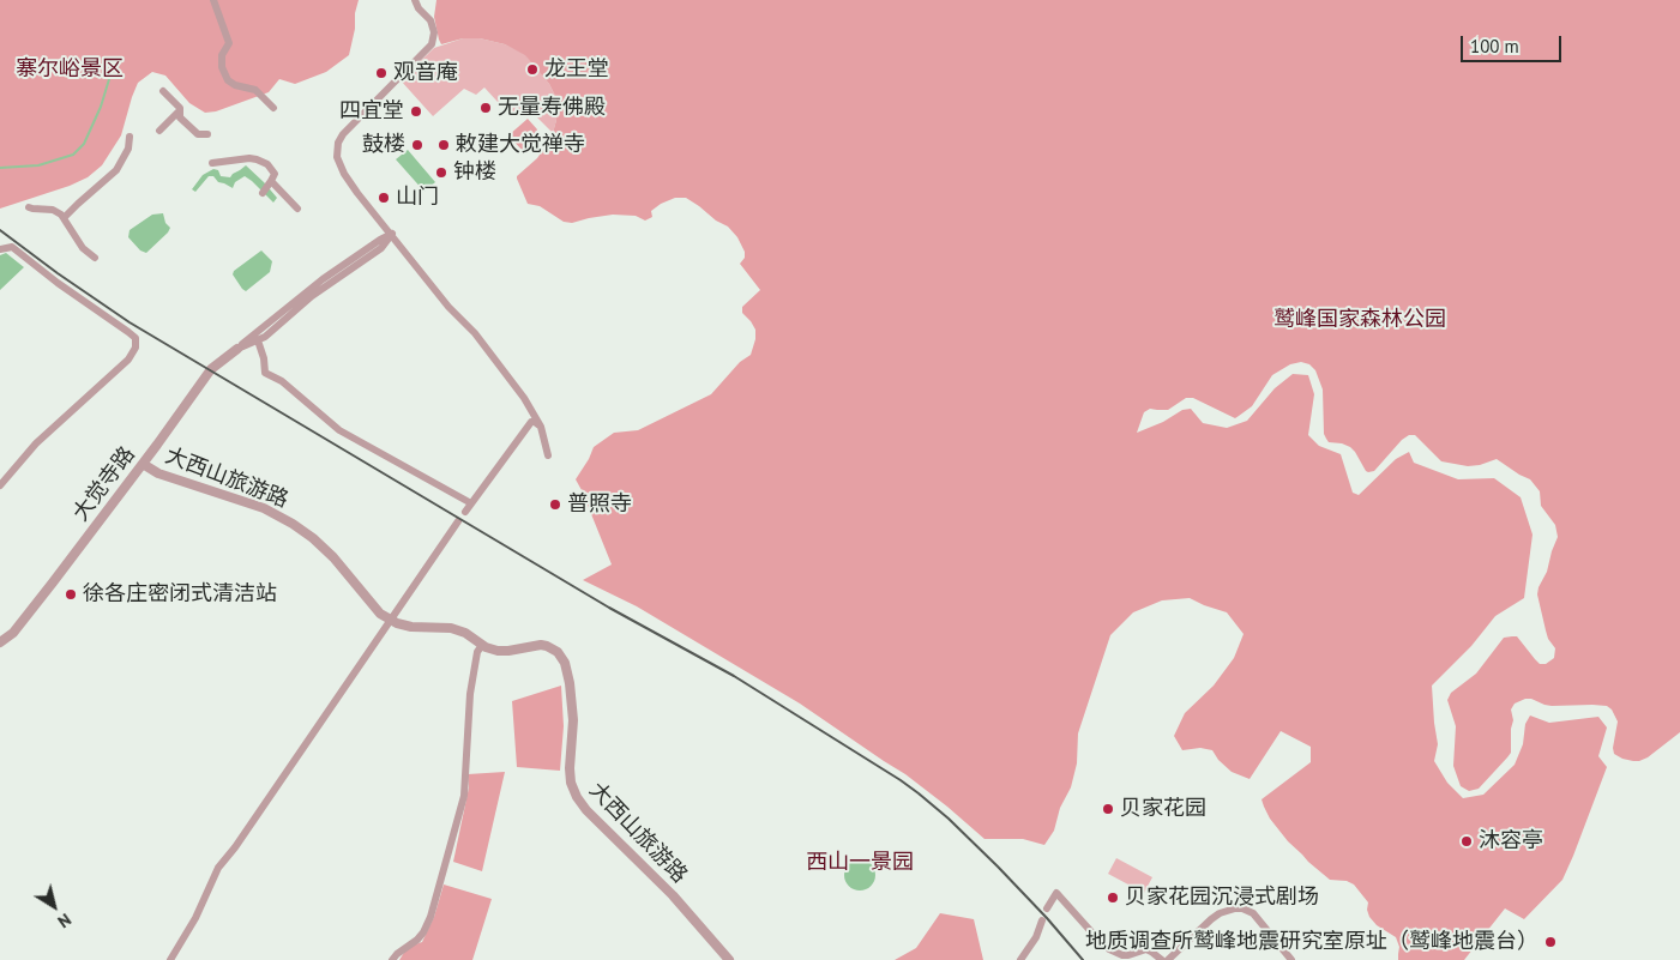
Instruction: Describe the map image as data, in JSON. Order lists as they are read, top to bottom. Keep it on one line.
{"streets":{"street":["大西山旅游路","大觉寺路"]},"crossings":[["大西山旅游路","大觉寺路"]],"parks":["寨尔峪景区","鹫峰国家森林公园","西山一景园"],"places":["龙王堂","观音庵","无量寿佛殿","四宜堂","鼓楼","敕建大觉禅寺","钟楼","山门","普照寺","徐各庄密闭式清洁站","贝家花园","沐容亭","贝家花园沉浸式剧场","地质调查所鹫峰地震研究室原址（鹫峰地震台）"],"scale_bar":"100 m","north":"bottom right"}
